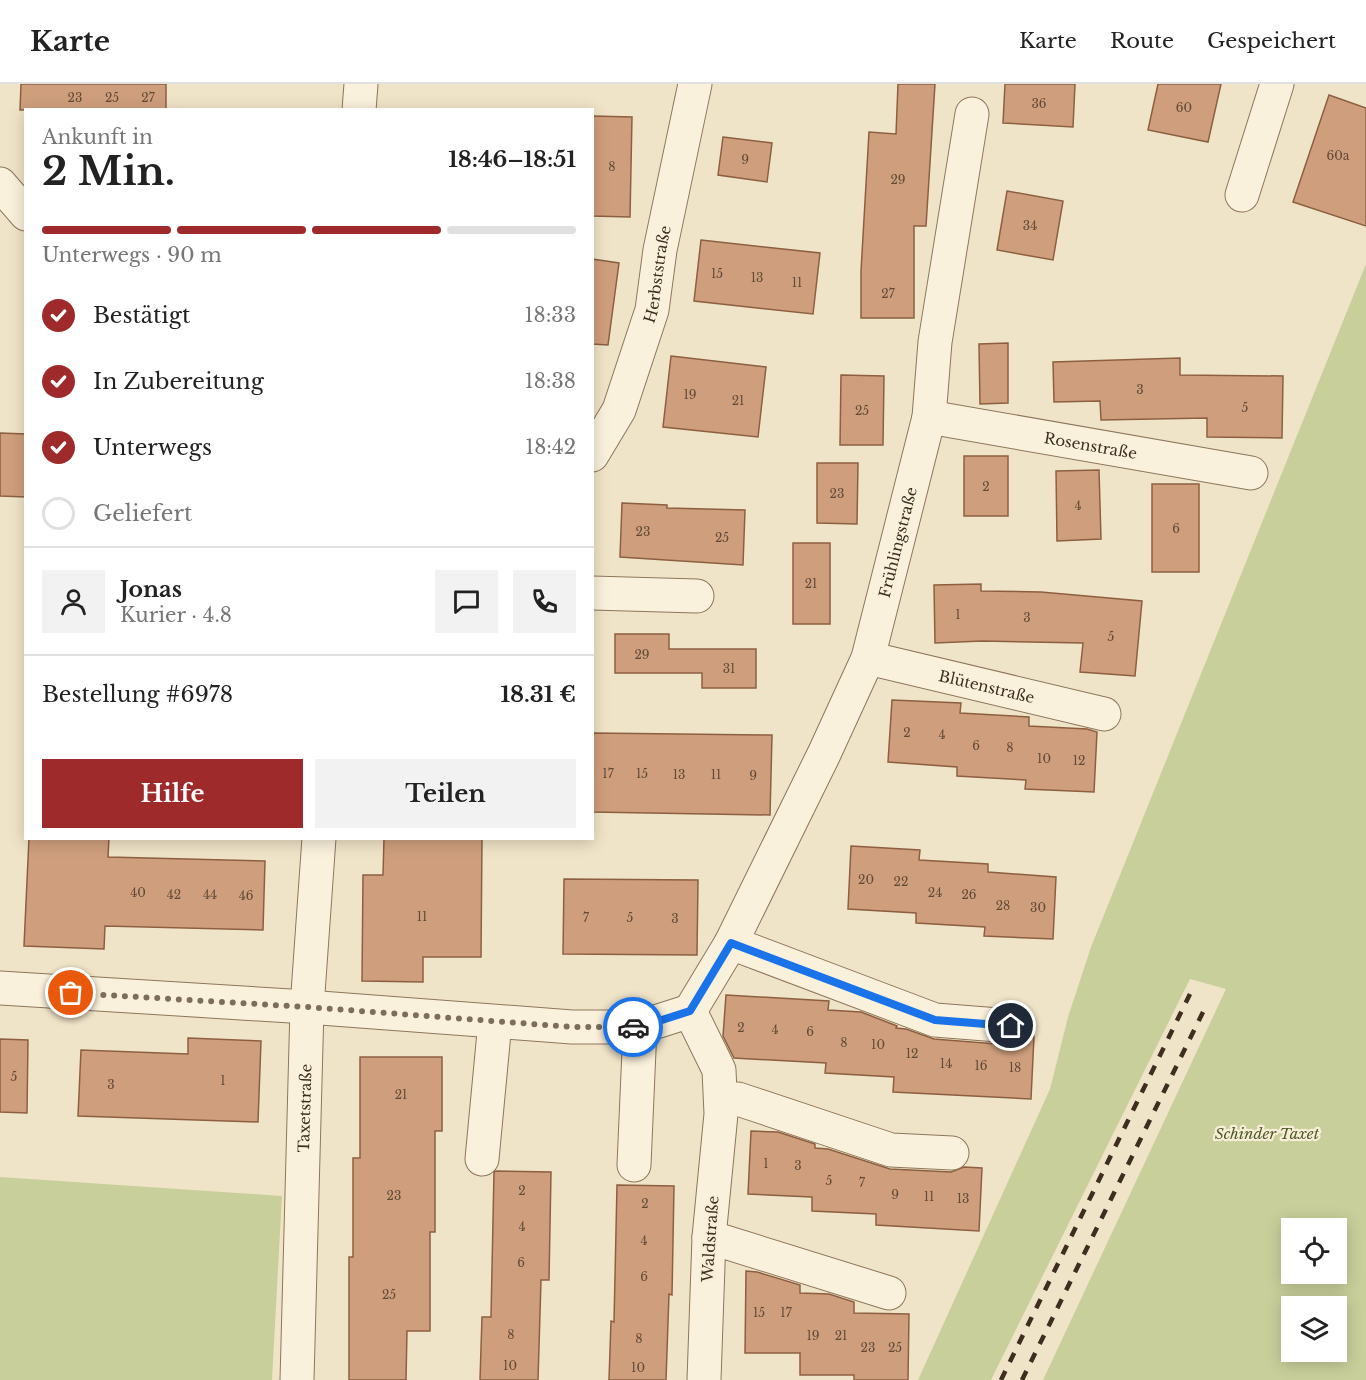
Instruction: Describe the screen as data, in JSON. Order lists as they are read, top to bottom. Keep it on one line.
{"streets":{"street":["Herbststraße","Rosenstraße","Frühlingstraße","Blütenstraße","Taxetstraße","Waldstraße"]},"crossings":[["Rosenstraße","Frühlingstraße"],["Frühlingstraße","Blütenstraße"],["Frühlingstraße","Waldstraße"]],"parks":["Schinder Taxet"],"house_numbers":["23","25","27","36","60","60a","9","8","29","34","15","13","11","27","3","19","21","5","25","2","23","4","6","23","25","21","1","3","5","29","31","2","4","6","8","10","12","17","15","13","11","9","20","22","40","24","42","44","26","46","28","30","11","7","5","3","2","4","6","8","10","12","14","16","18","5","1","3","21","1","3","5","7","2","9","23","11","13","2","4","4","6","6","25","15","17","8","19","21","8","23","25","10","10"],"page":{"header":"Karte","nav":["Karte","Route","Gespeichert"],"heading":["2 Min.","Ankunft in","18:46–18:51"],"panel":["Jonas","Kurier · 4.8","Bestellung #6978","18.31 €"],"bar":"Unterwegs · 90 m","list":[["Bestätigt","18:33"],["In Zubereitung","18:38"],["Unterwegs","18:42"],"Geliefert"],"buttons":["Hilfe","Teilen"]}}
